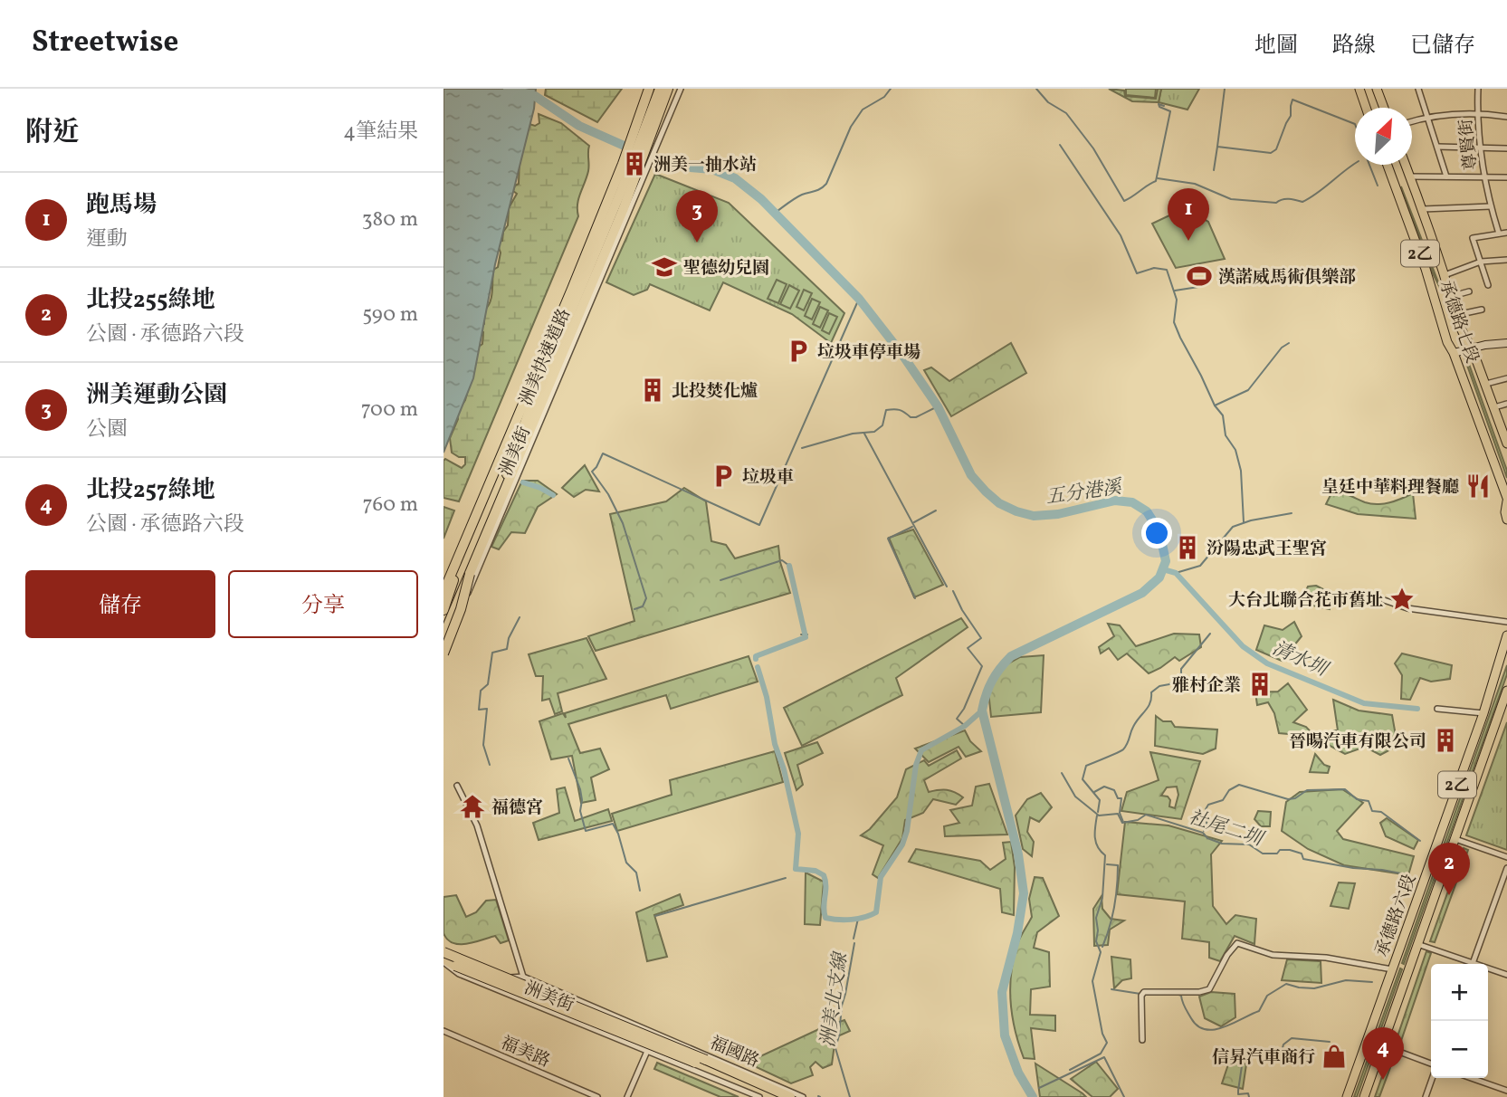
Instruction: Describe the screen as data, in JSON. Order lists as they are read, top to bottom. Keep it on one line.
{"streets":{"highway":["洲美快速道路"],"main road":["2乙","承德路七段","承德路六段"],"street":["尊賢街","洲美街","福美路","福國路"]},"crossings":[["2乙","承德路七段"],["洲美街","福國路"]],"water":["五分港溪","清水圳","社尾二圳","洲美北支線"],"places":{"building":["洲美一抽水站","北投焚化爐","汾陽忠武王聖宮","雅村企業","晉暘汽車有限公司"],"school or university":["聖德幼兒園"],"sports":["漢諾威馬術俱樂部"],"parking":["垃圾車停車場","垃圾車"],"restaurant":["皇廷中華料理餐廳"],"place":["大台北聯合花市舊址"],"temple":["福德宮"],"shop":["信昇汽車商行"]},"north":"top right","page":{"header":"Streetwise","nav":["地圖","路線","已儲存"],"heading":["附近","4筆結果"],"list":[{"mark":"1","name":"跑馬場","note":"運動","value":"380 m"},{"mark":"2","name":"北投255綠地","note":"公園 · 承德路六段","value":"590 m"},{"mark":"3","name":"洲美運動公園","note":"公園","value":"700 m"},{"mark":"4","name":"北投257綠地","note":"公園 · 承德路六段","value":"760 m"}],"pins":["1","3","2","4"],"buttons":["儲存","分享"],"map_buttons":["+","−"]}}
